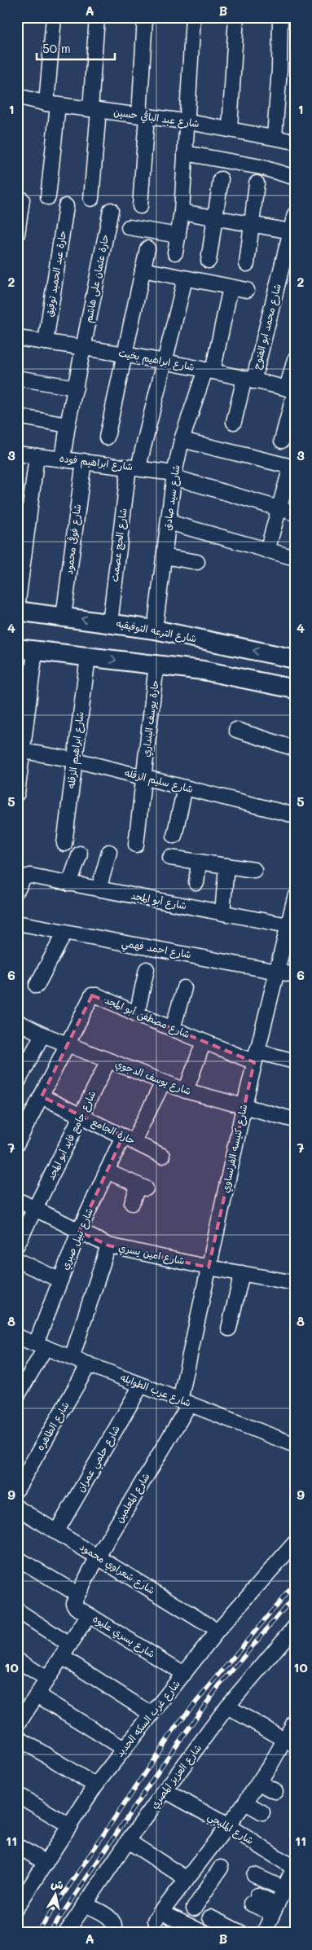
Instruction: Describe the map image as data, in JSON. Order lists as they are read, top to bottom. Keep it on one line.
{"streets":{"main road":["شارع الترعه التوفيقيه"],"street":["شارع عبد الباقي حسين","حارة عبد الحميد توفيق","حارة عثمان على هاشم","شارع محمد ابو الفتوح","شارع ابراهيم بخيت","شارع ابراهيم فوده","شارع سيد صادق","شارع فوقى محمود","شارع الحج عصمت","حارة يوسف البنداري","شارع ابراهيم الزقله","شارع سليم الزقله","شارع أبو المجد","شارع احمد فهمي","شارع مصطفى أبو المجد","شارع يوسف الدجوي","حارة الجامع","شارع جامع فايد أبو المجد","شارع كنيسه الفرنساوي","شارع نبيل صبري","شارع امين يسري","شارع عرب الطوايله","شارع الطاهره","شارع حلمي عمران","شارع المعلمين","شارع شعراوي محمود","شارع يسري عليوه","شارع غرب السكه الحديد","شارع العزيز المصري","شارع المليجي"]},"crossings":[["حارة عبد الحميد توفيق","شارع ابراهيم بخيت"],["حارة عثمان على هاشم","شارع ابراهيم بخيت"],["حارة عثمان على هاشم","شارع ابراهيم فوده"],["شارع محمد ابو الفتوح","شارع ابراهيم بخيت"],["شارع ابراهيم بخيت","شارع سيد صادق"],["شارع ابراهيم بخيت","شارع الحج عصمت"],["شارع ابراهيم فوده","شارع سيد صادق"],["شارع ابراهيم فوده","شارع فوقى محمود"],["شارع ابراهيم فوده","شارع الحج عصمت"],["شارع سيد صادق","شارع الترعه التوفيقيه"],["شارع فوقى محمود","شارع الترعه التوفيقيه"],["شارع الحج عصمت","شارع الترعه التوفيقيه"],["حارة يوسف البنداري","شارع سليم الزقله"],["شارع ابراهيم الزقله","شارع سليم الزقله"],["شارع أبو المجد","شارع كنيسه الفرنساوي"],["شارع احمد فهمي","شارع كنيسه الفرنساوي"],["شارع مصطفى أبو المجد","شارع يوسف الدجوي"],["شارع مصطفى أبو المجد","شارع كنيسه الفرنساوي"],["شارع يوسف الدجوي","شارع جامع فايد أبو المجد"],["شارع يوسف الدجوي","شارع كنيسه الفرنساوي"],["شارع يوسف الدجوي","شارع نبيل صبري"],["حارة الجامع","شارع جامع فايد أبو المجد"],["حارة الجامع","شارع نبيل صبري"],["شارع جامع فايد أبو المجد","شارع امين يسري"],["شارع كنيسه الفرنساوي","شارع امين يسري"],["شارع كنيسه الفرنساوي","شارع عرب الطوايله"],["شارع كنيسه الفرنساوي","شارع المعلمين"],["شارع نبيل صبري","شارع امين يسري"],["شارع نبيل صبري","شارع عرب الطوايله"],["شارع عرب الطوايله","شارع الطاهره"],["شارع عرب الطوايله","شارع حلمي عمران"],["شارع عرب الطوايله","شارع المعلمين"],["شارع حلمي عمران","شارع شعراوي محمود"],["شارع المعلمين","شارع شعراوي محمود"],["شارع المعلمين","شارع يسري عليوه"],["شارع شعراوي محمود","شارع غرب السكه الحديد"],["شارع يسري عليوه","شارع غرب السكه الحديد"],["شارع العزيز المصري","شارع المليجي"]],"scale_bar":"50 m","north":"top","grid":{"columns":["A","B"],"rows":["1","2","3","4","5","6","7","8","9","10","11"]}}
